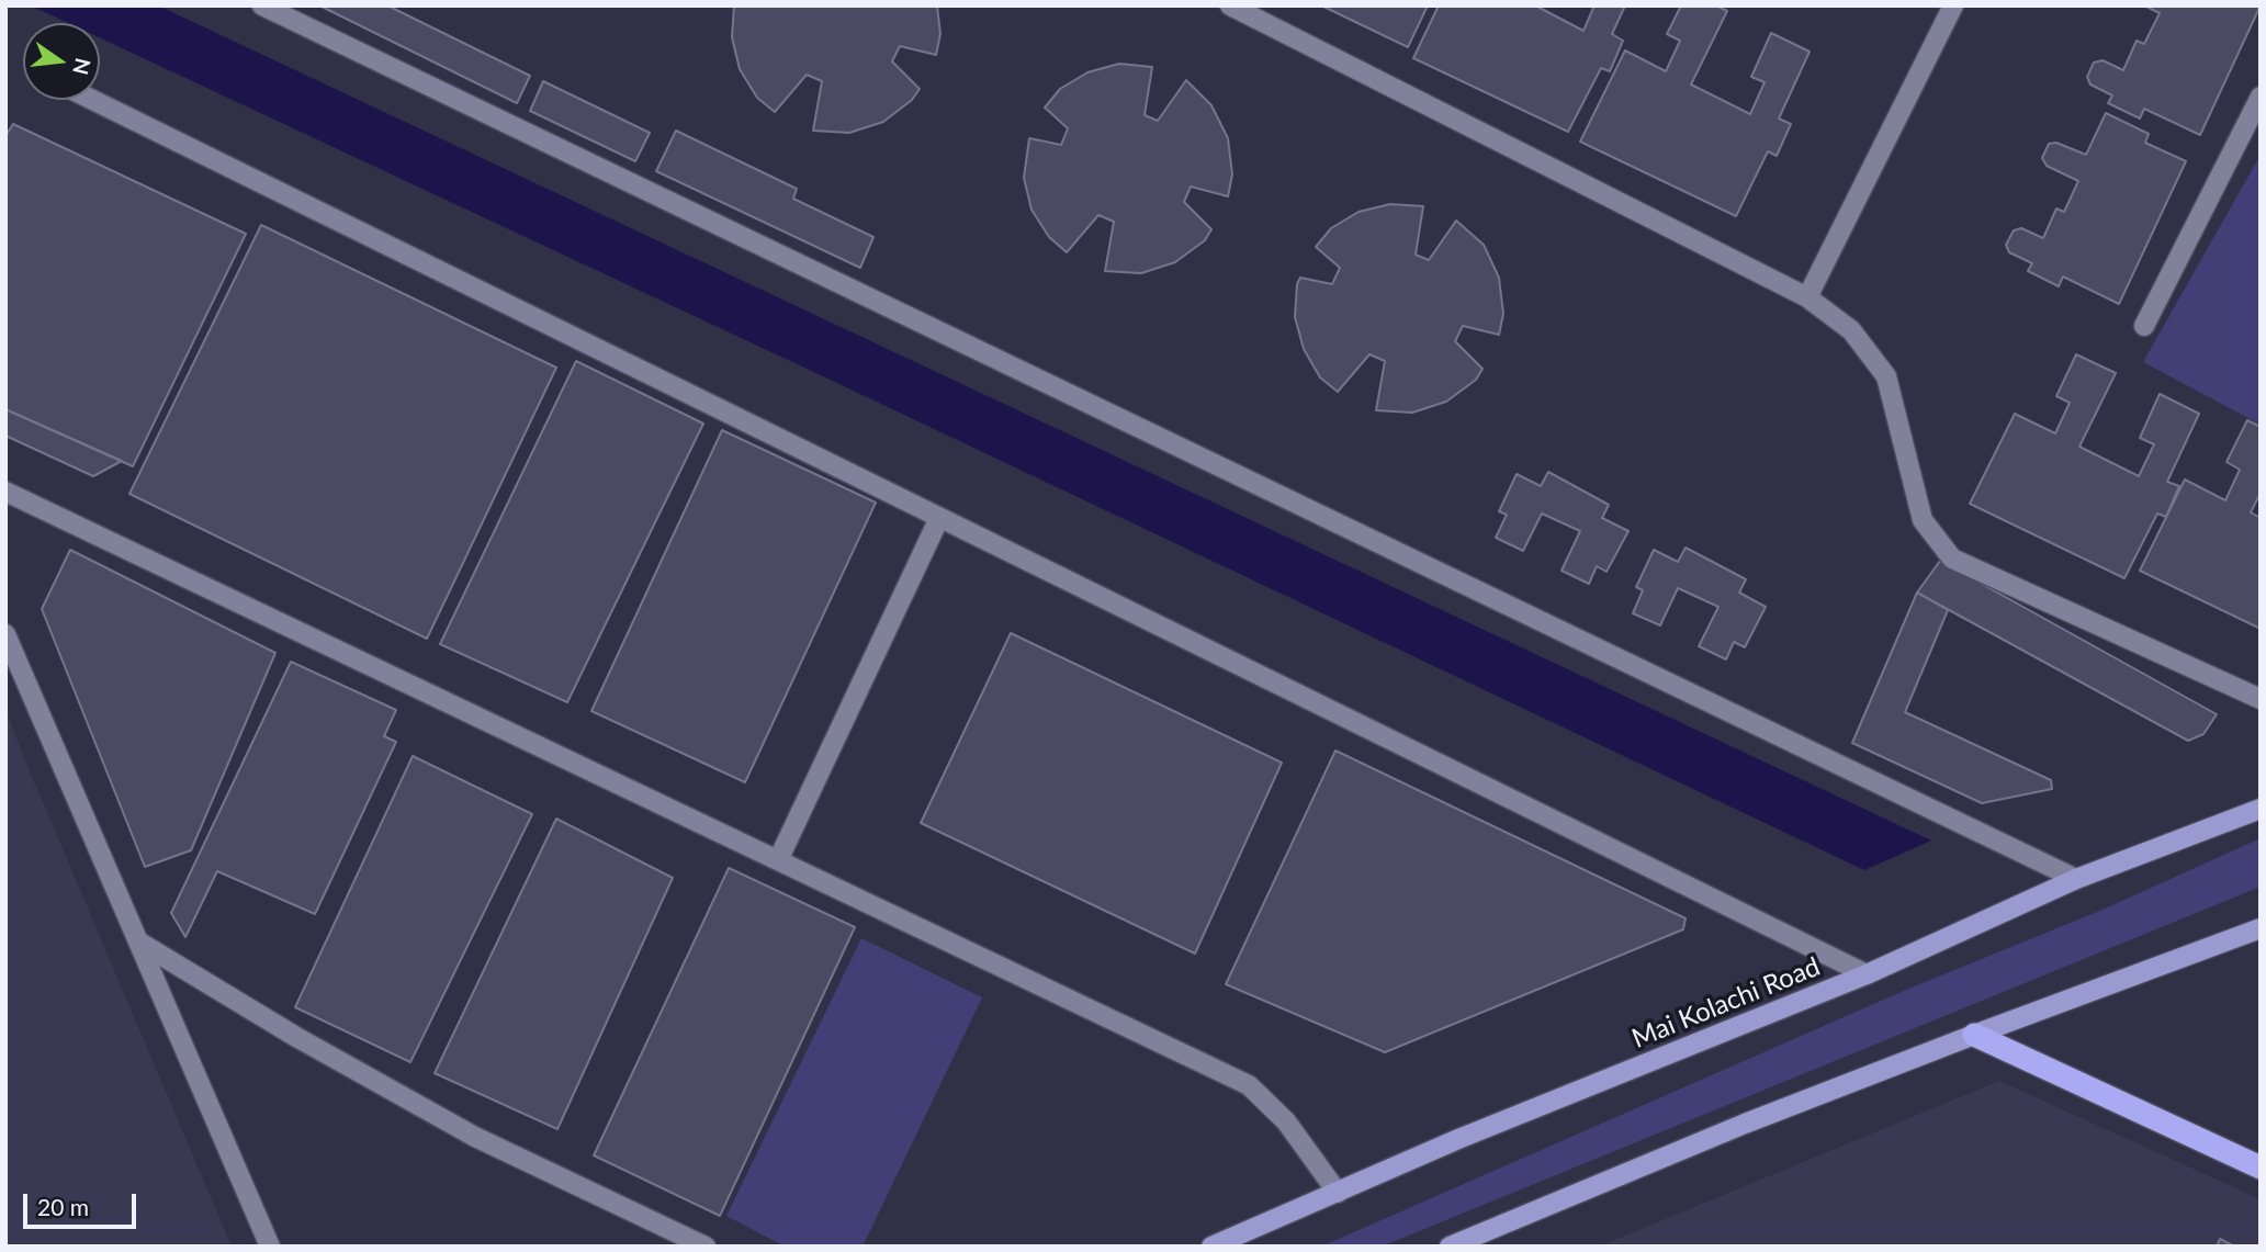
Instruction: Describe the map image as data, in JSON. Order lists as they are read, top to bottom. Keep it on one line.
{"streets":{"main road":["Mai Kolachi Road"]},"scale_bar":"20 m","north":"right"}
